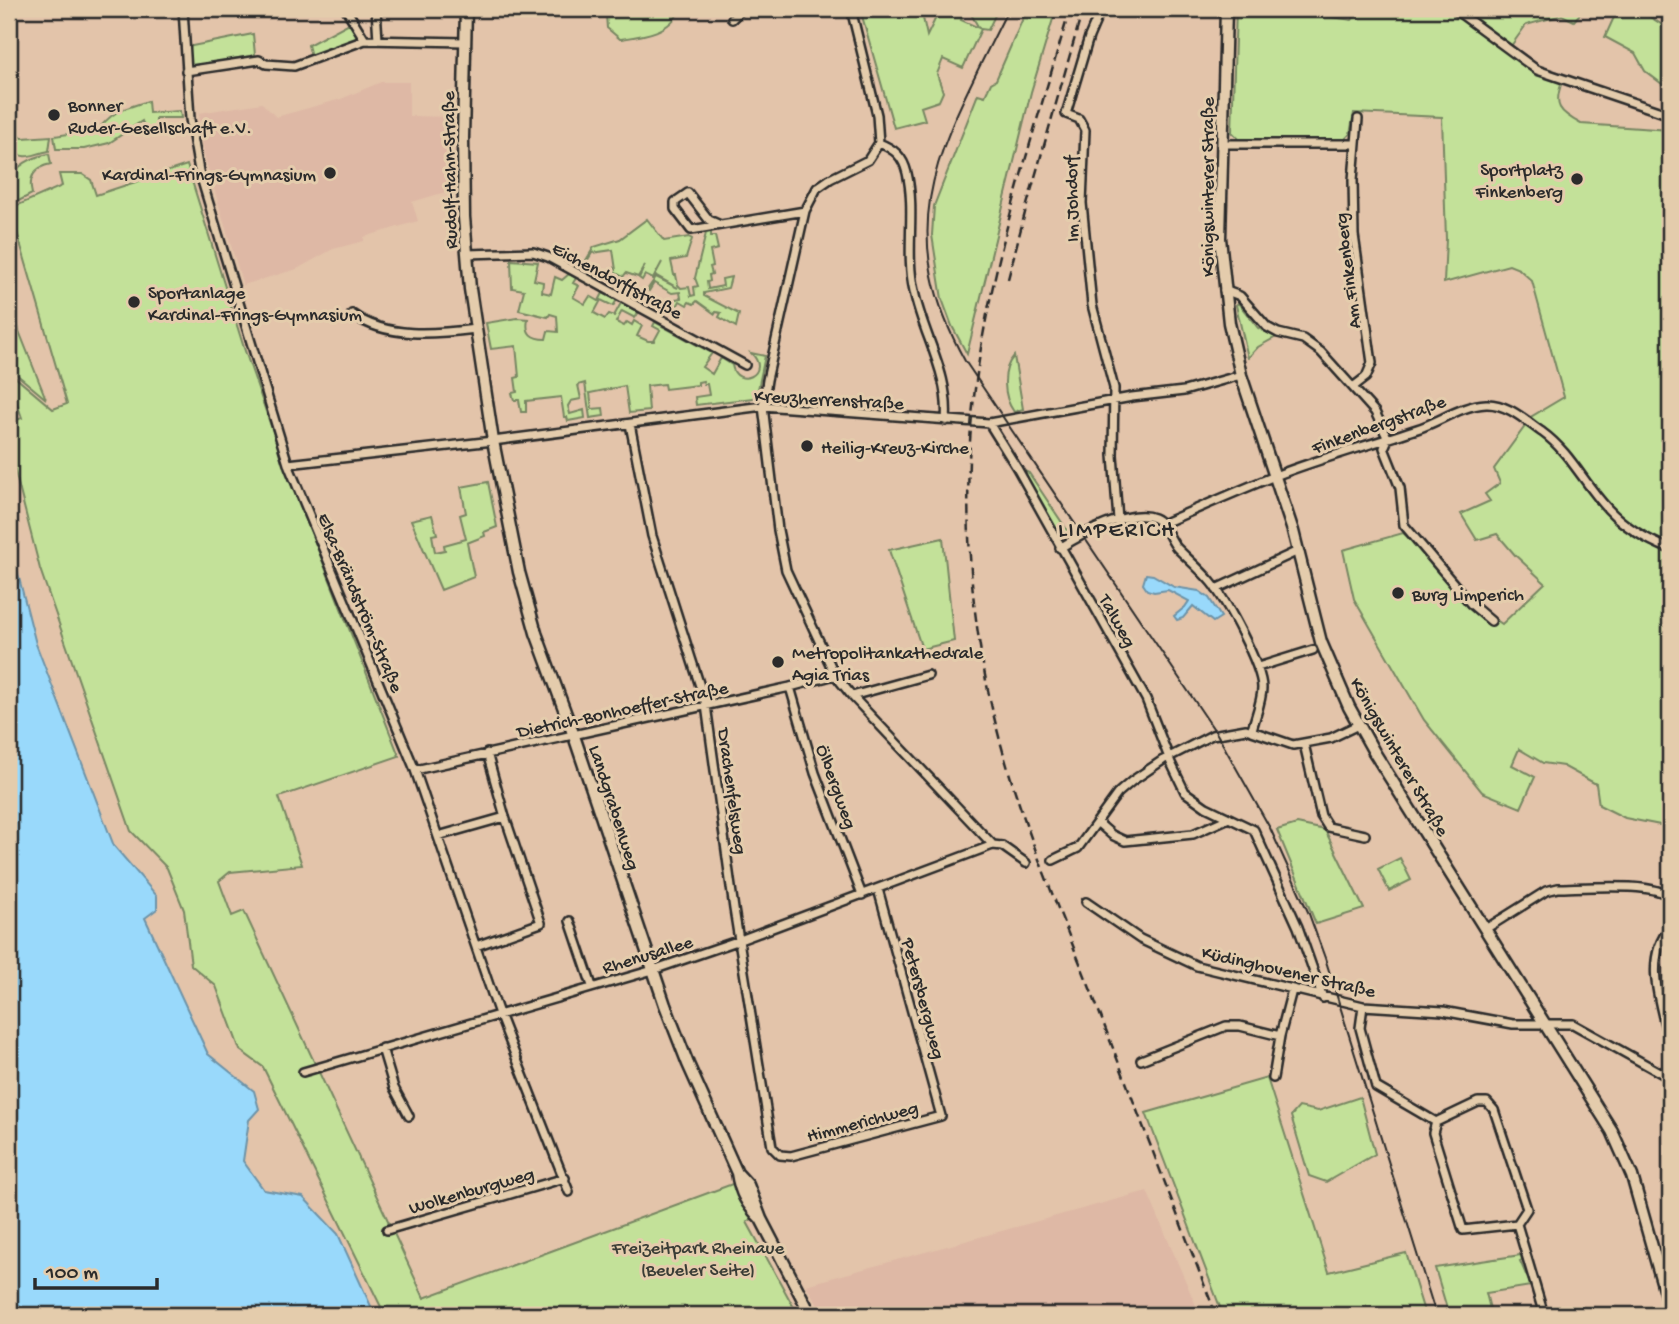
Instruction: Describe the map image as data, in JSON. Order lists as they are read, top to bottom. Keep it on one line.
{"streets":{"main road":["Rudolf-Hahn-Straße","Königswinterer Straße","Landgrabenweg"],"street":["Im Johdorf","Am Finkenberg","Eichendorffstraße","Kreuzherrenstraße","Finkenbergstraße","Elsa-Brändström-Straße","Talweg","Dietrich-Bonhoeffer-Straße","Ölbergweg","Drachenfelsweg","Rhenusallee","Küdinghovener Straße","Petersbergweg","Himmerichweg","Wolkenburgweg"]},"crossings":[["Rudolf-Hahn-Straße","Eichendorffstraße"],["Rudolf-Hahn-Straße","Kreuzherrenstraße"],["Rudolf-Hahn-Straße","Landgrabenweg"],["Königswinterer Straße","Kreuzherrenstraße"],["Königswinterer Straße","Finkenbergstraße"],["Königswinterer Straße","Küdinghovener Straße"],["Im Johdorf","Kreuzherrenstraße"],["Kreuzherrenstraße","Elsa-Brändström-Straße"],["Kreuzherrenstraße","Talweg"],["Kreuzherrenstraße","Drachenfelsweg"],["Kreuzherrenstraße","Landgrabenweg"],["Elsa-Brändström-Straße","Dietrich-Bonhoeffer-Straße"],["Elsa-Brändström-Straße","Rhenusallee"],["Elsa-Brändström-Straße","Wolkenburgweg"],["Talweg","Küdinghovener Straße"],["Dietrich-Bonhoeffer-Straße","Ölbergweg"],["Dietrich-Bonhoeffer-Straße","Drachenfelsweg"],["Dietrich-Bonhoeffer-Straße","Landgrabenweg"],["Ölbergweg","Rhenusallee"],["Drachenfelsweg","Rhenusallee"],["Drachenfelsweg","Himmerichweg"],["Landgrabenweg","Rhenusallee"],["Rhenusallee","Petersbergweg"],["Petersbergweg","Himmerichweg"]],"districts":["LIMPERICH"],"parks":["Freizeitpark Rheinaue (Beueler Seite)"],"places":["Bonner Ruder-Gesellschaft e.V.","Kardinal-Frings-Gymnasium","Sportplatz Finkenberg","Sportanlage Kardinal-Frings-Gymnasium","Heilig-Kreuz-Kirche","Burg Limperich","Metropolitankathedrale Agia Trias"],"scale_bar":"100 m"}
